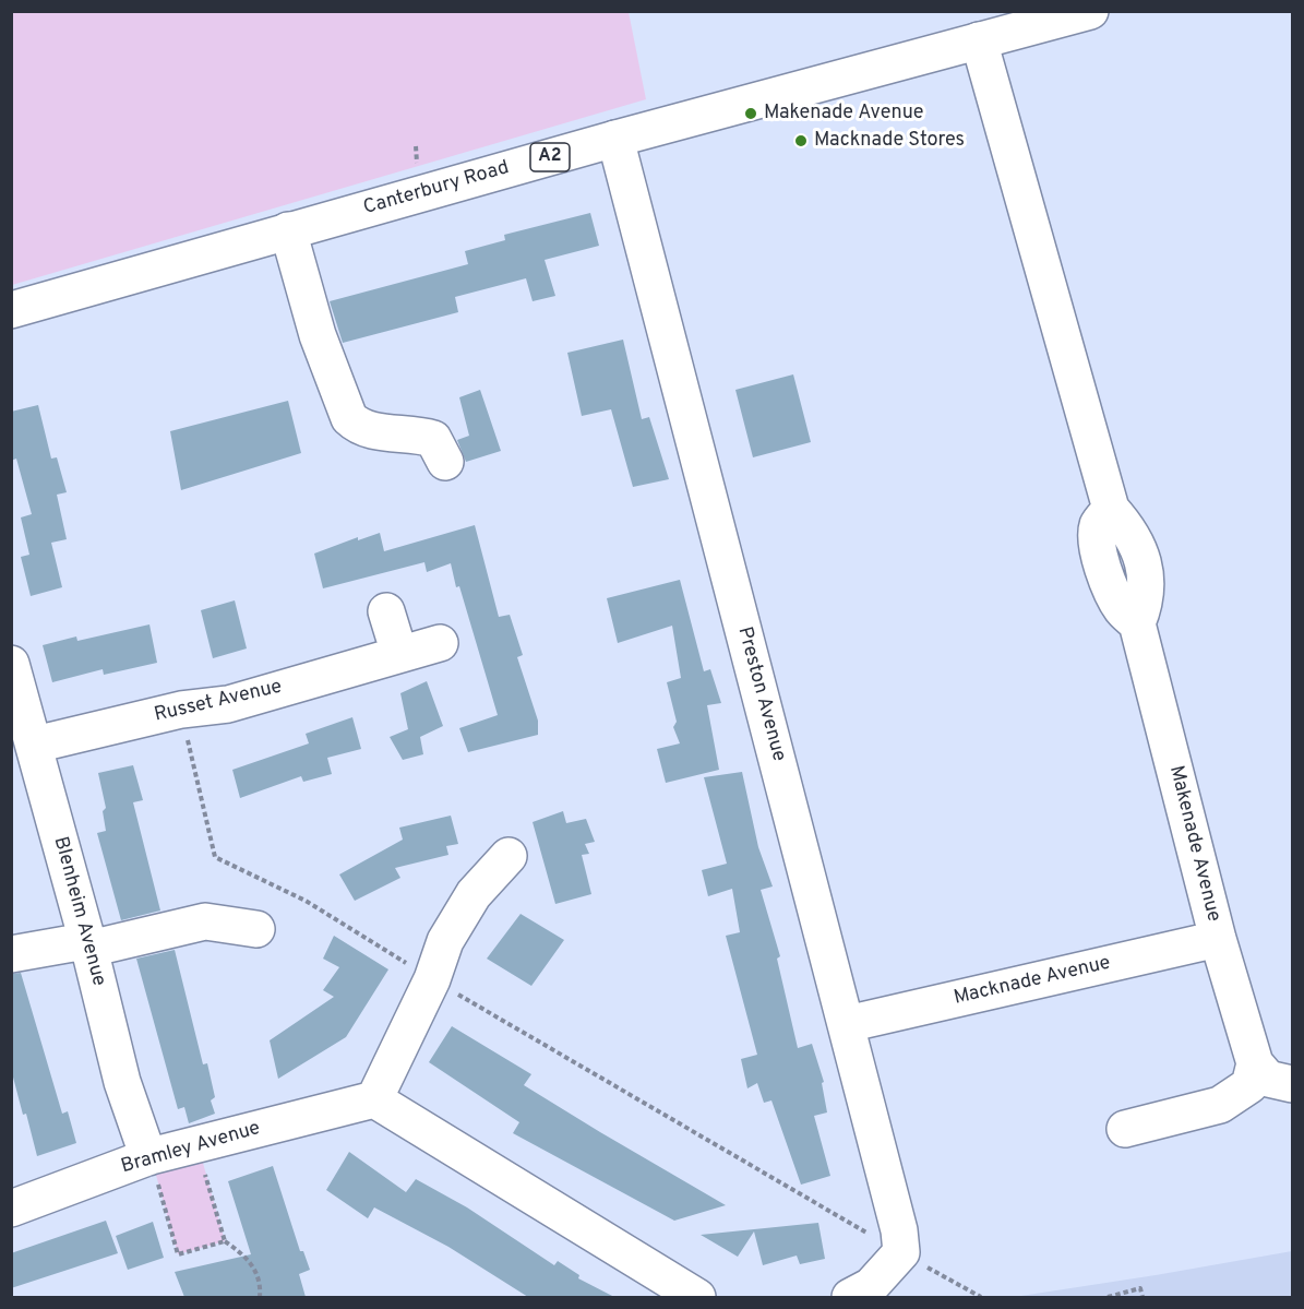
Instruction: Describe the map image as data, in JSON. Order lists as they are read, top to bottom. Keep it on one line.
{"streets":{"street":["A2","Canterbury Road","Preston Avenue","Russet Avenue","Makenade Avenue","Blenheim Avenue","Macknade Avenue","Bramley Avenue"]},"crossings":[["Canterbury Road","Preston Avenue"],["Canterbury Road","Makenade Avenue"],["Preston Avenue","Macknade Avenue"],["Russet Avenue","Blenheim Avenue"],["Makenade Avenue","Macknade Avenue"],["Blenheim Avenue","Bramley Avenue"]],"places":["Makenade Avenue","Macknade Stores"]}
